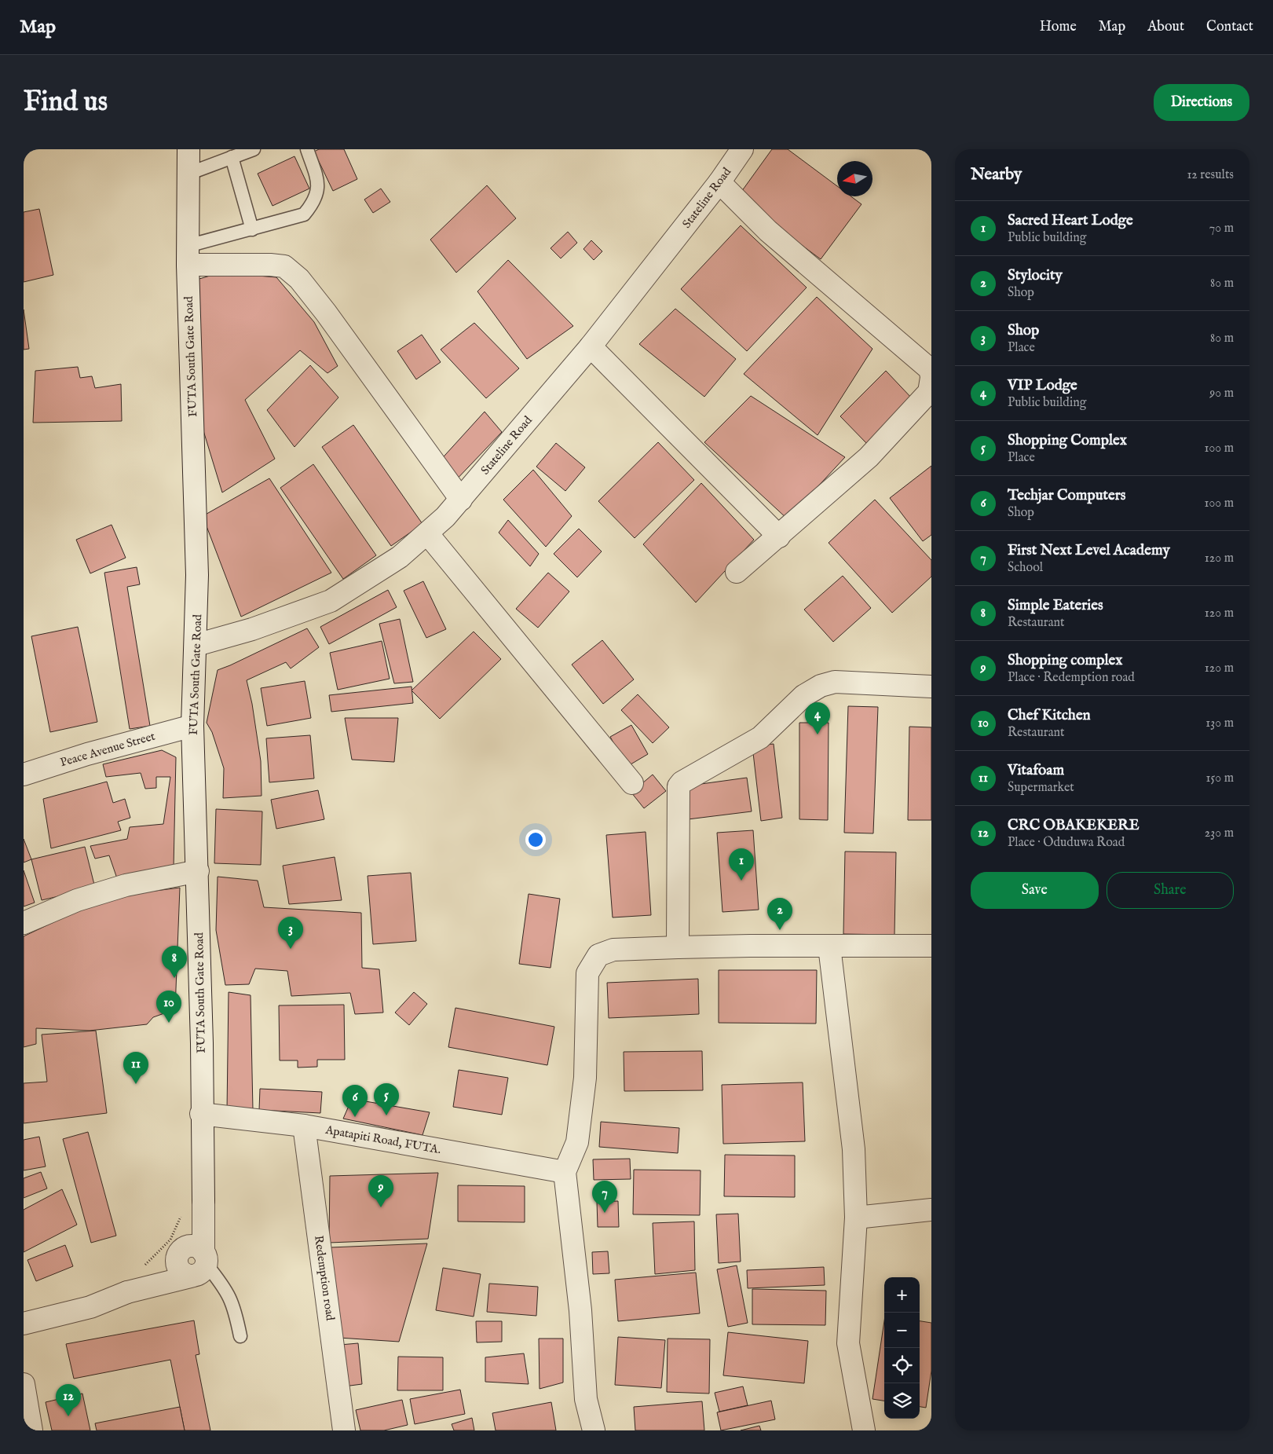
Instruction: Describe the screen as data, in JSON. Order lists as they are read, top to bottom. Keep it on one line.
{"streets":{"street":["Stateline Road","FUTA South Gate Road","Peace Avenue Street","Apatapiti Road, FUTA.","Redemption road"]},"crossings":[["Stateline Road","FUTA South Gate Road"],["FUTA South Gate Road","Peace Avenue Street"],["FUTA South Gate Road","Apatapiti Road, FUTA."],["Apatapiti Road, FUTA.","Redemption road"]],"north":"left","page":{"header":"Map","nav":["Home","Map","About","Contact"],"buttons":["Directions",["Save","Share"]],"title":"Find us","heading":["Nearby","12 results"],"list":[{"mark":"1","name":"Sacred Heart Lodge","note":"Public building","value":"70 m"},{"mark":"2","name":"Stylocity","note":"Shop","value":"80 m"},{"mark":"3","name":"Shop","note":"Place","value":"80 m"},{"mark":"4","name":"VIP Lodge","note":"Public building","value":"90 m"},{"mark":"5","name":"Shopping Complex","note":"Place","value":"100 m"},{"mark":"6","name":"Techjar Computers","note":"Shop","value":"100 m"},{"mark":"7","name":"First Next Level Academy","note":"School","value":"120 m"},{"mark":"8","name":"Simple Eateries","note":"Restaurant","value":"120 m"},{"mark":"9","name":"Shopping complex","note":"Place · Redemption road","value":"120 m"},{"mark":"10","name":"Chef Kitchen","note":"Restaurant","value":"130 m"},{"mark":"11","name":"Vitafoam","note":"Supermarket","value":"150 m"},{"mark":"12","name":"CRC OBAKEKERE","note":"Place · Oduduwa Road","value":"230 m"}],"pins":["4","1","2","3","8","10","11","5","6","9","7","12"],"map_buttons":["+","−"]}}
